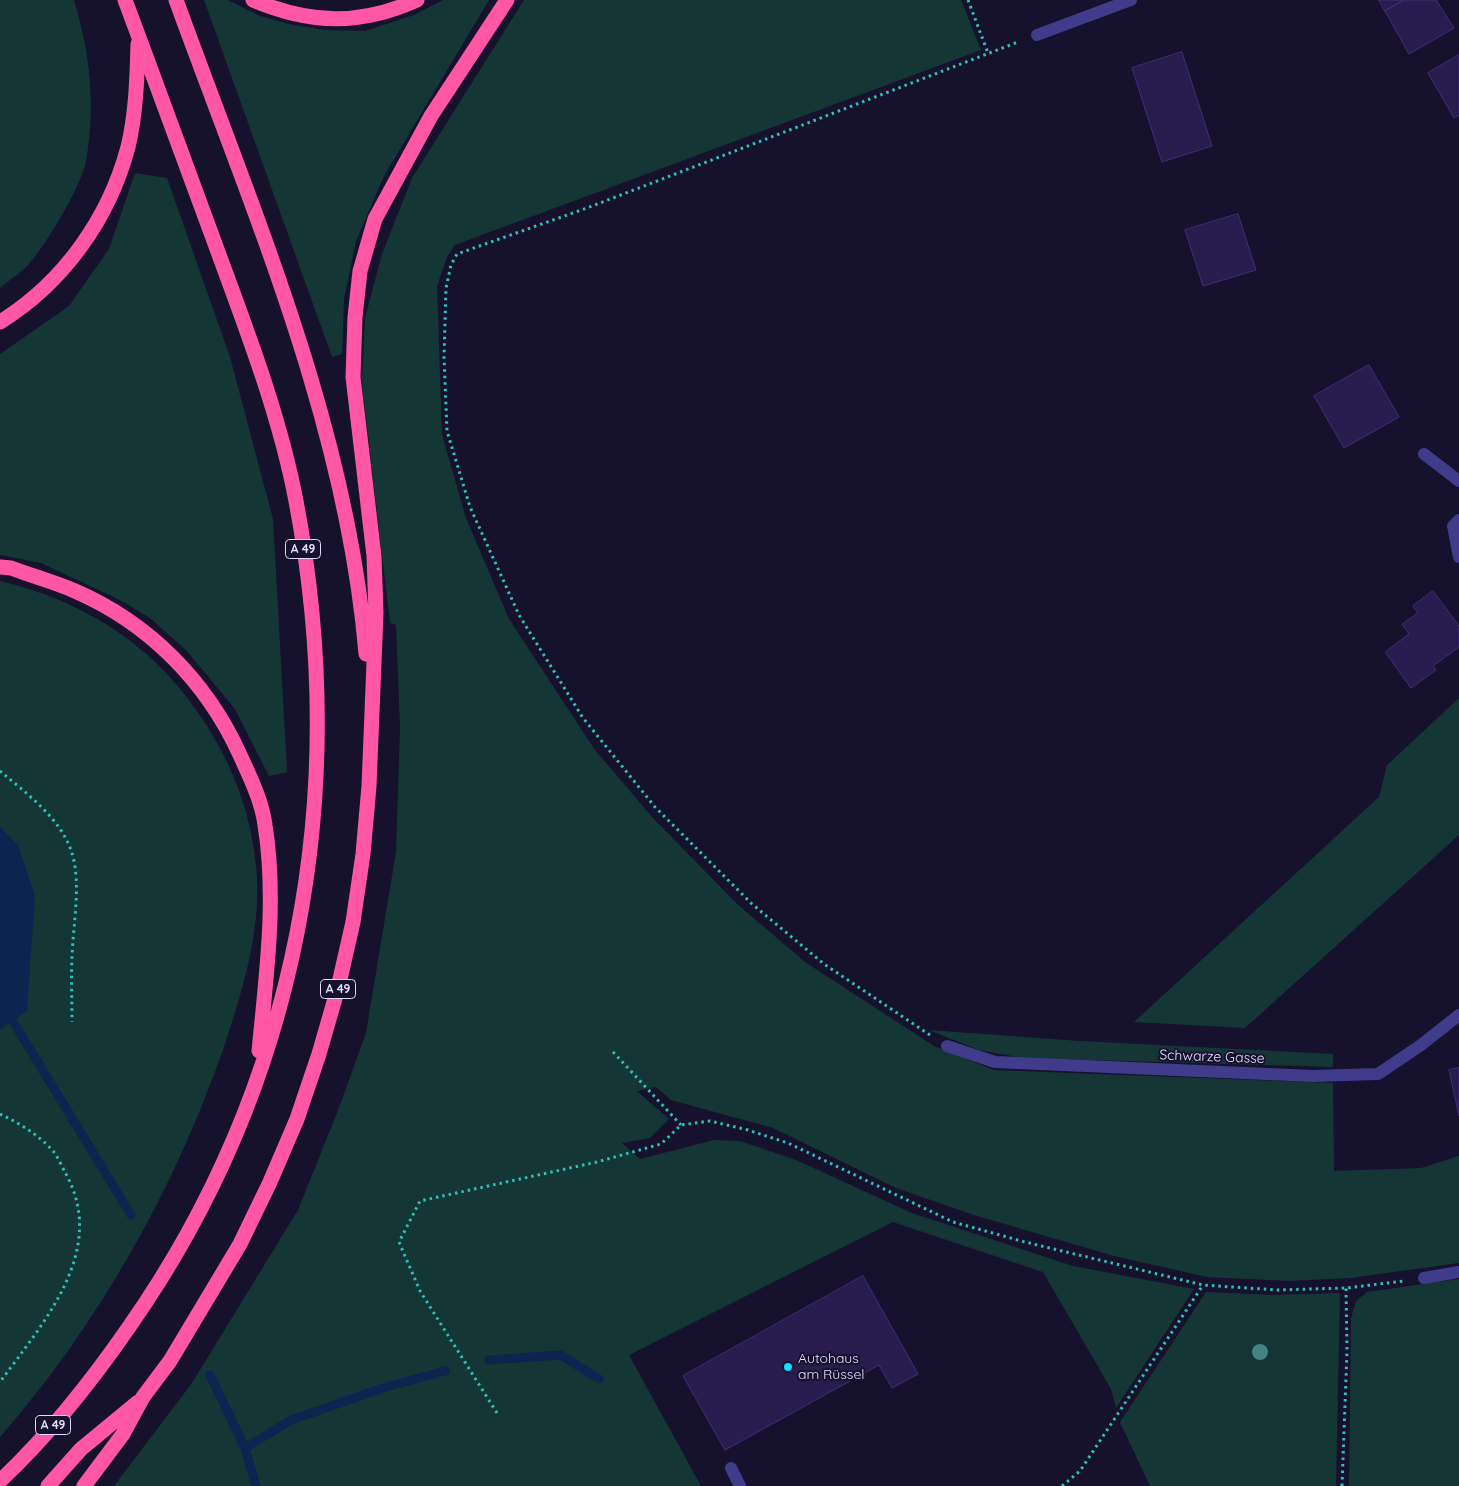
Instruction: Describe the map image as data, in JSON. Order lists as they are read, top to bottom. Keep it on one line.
{"streets":{"highway":["A 49"],"street":["Schwarze Gasse"]},"places":["Autohaus am Rüssel"]}
